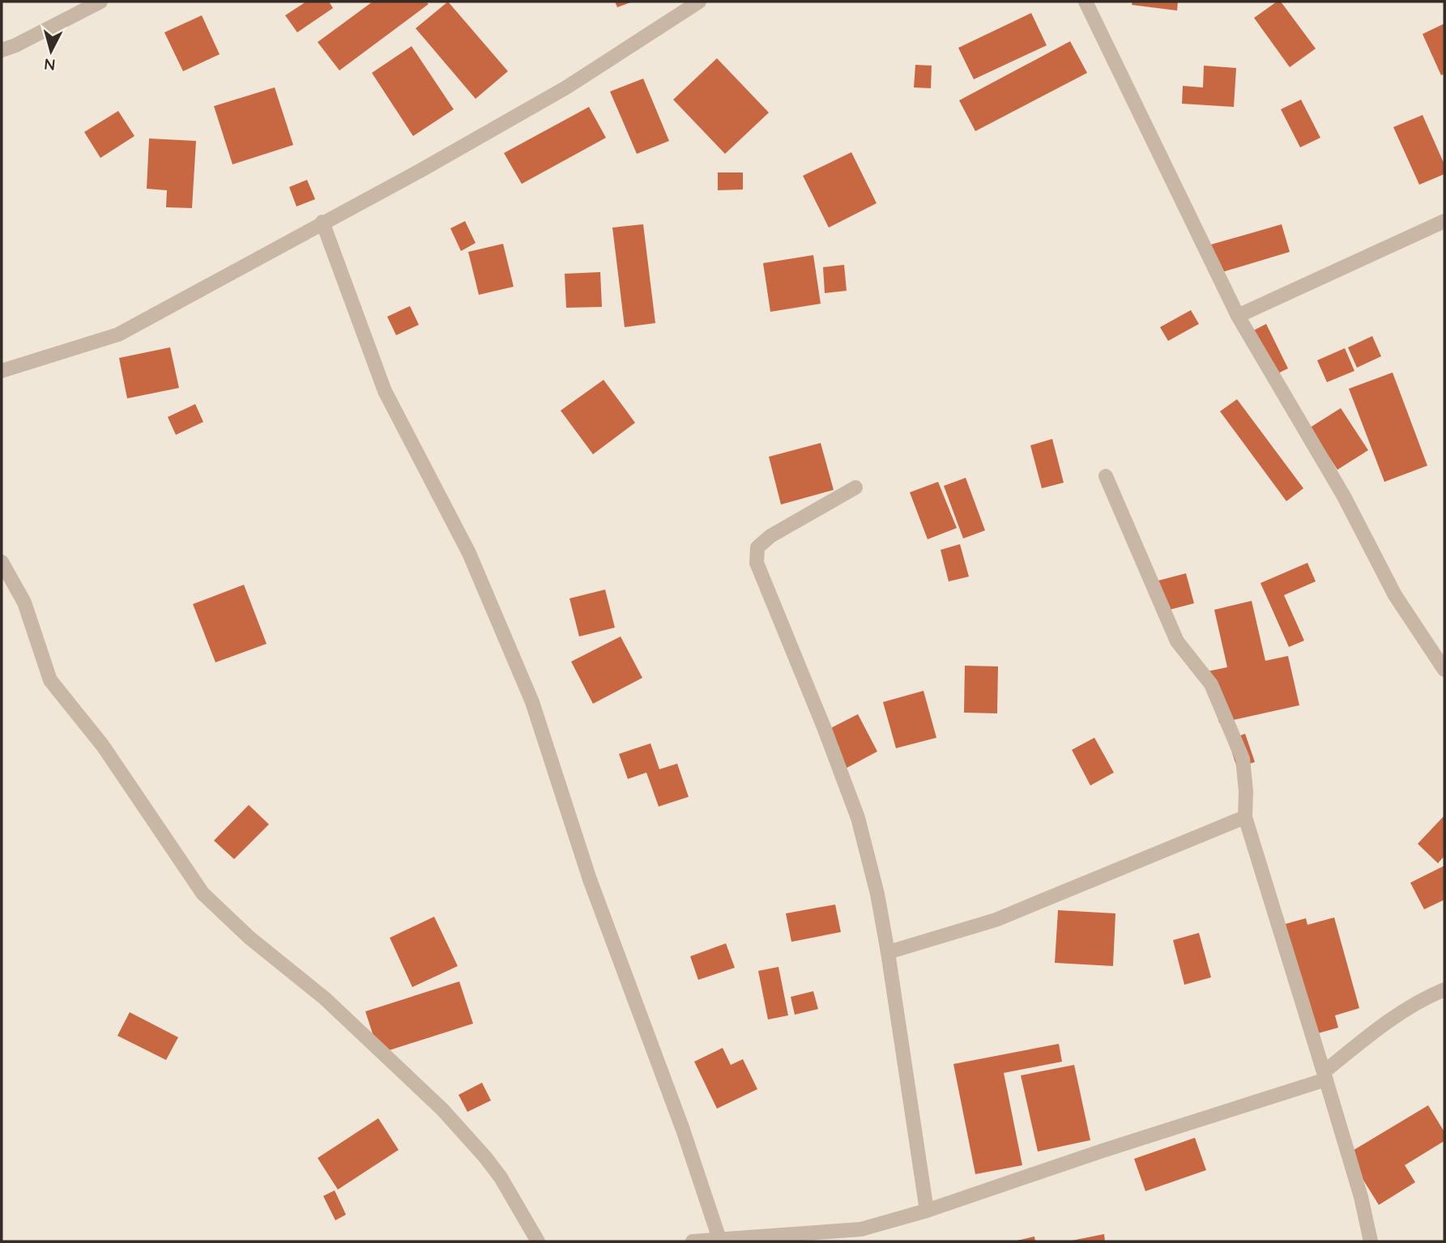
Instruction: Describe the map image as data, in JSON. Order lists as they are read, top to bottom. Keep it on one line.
{"north":"bottom"}
